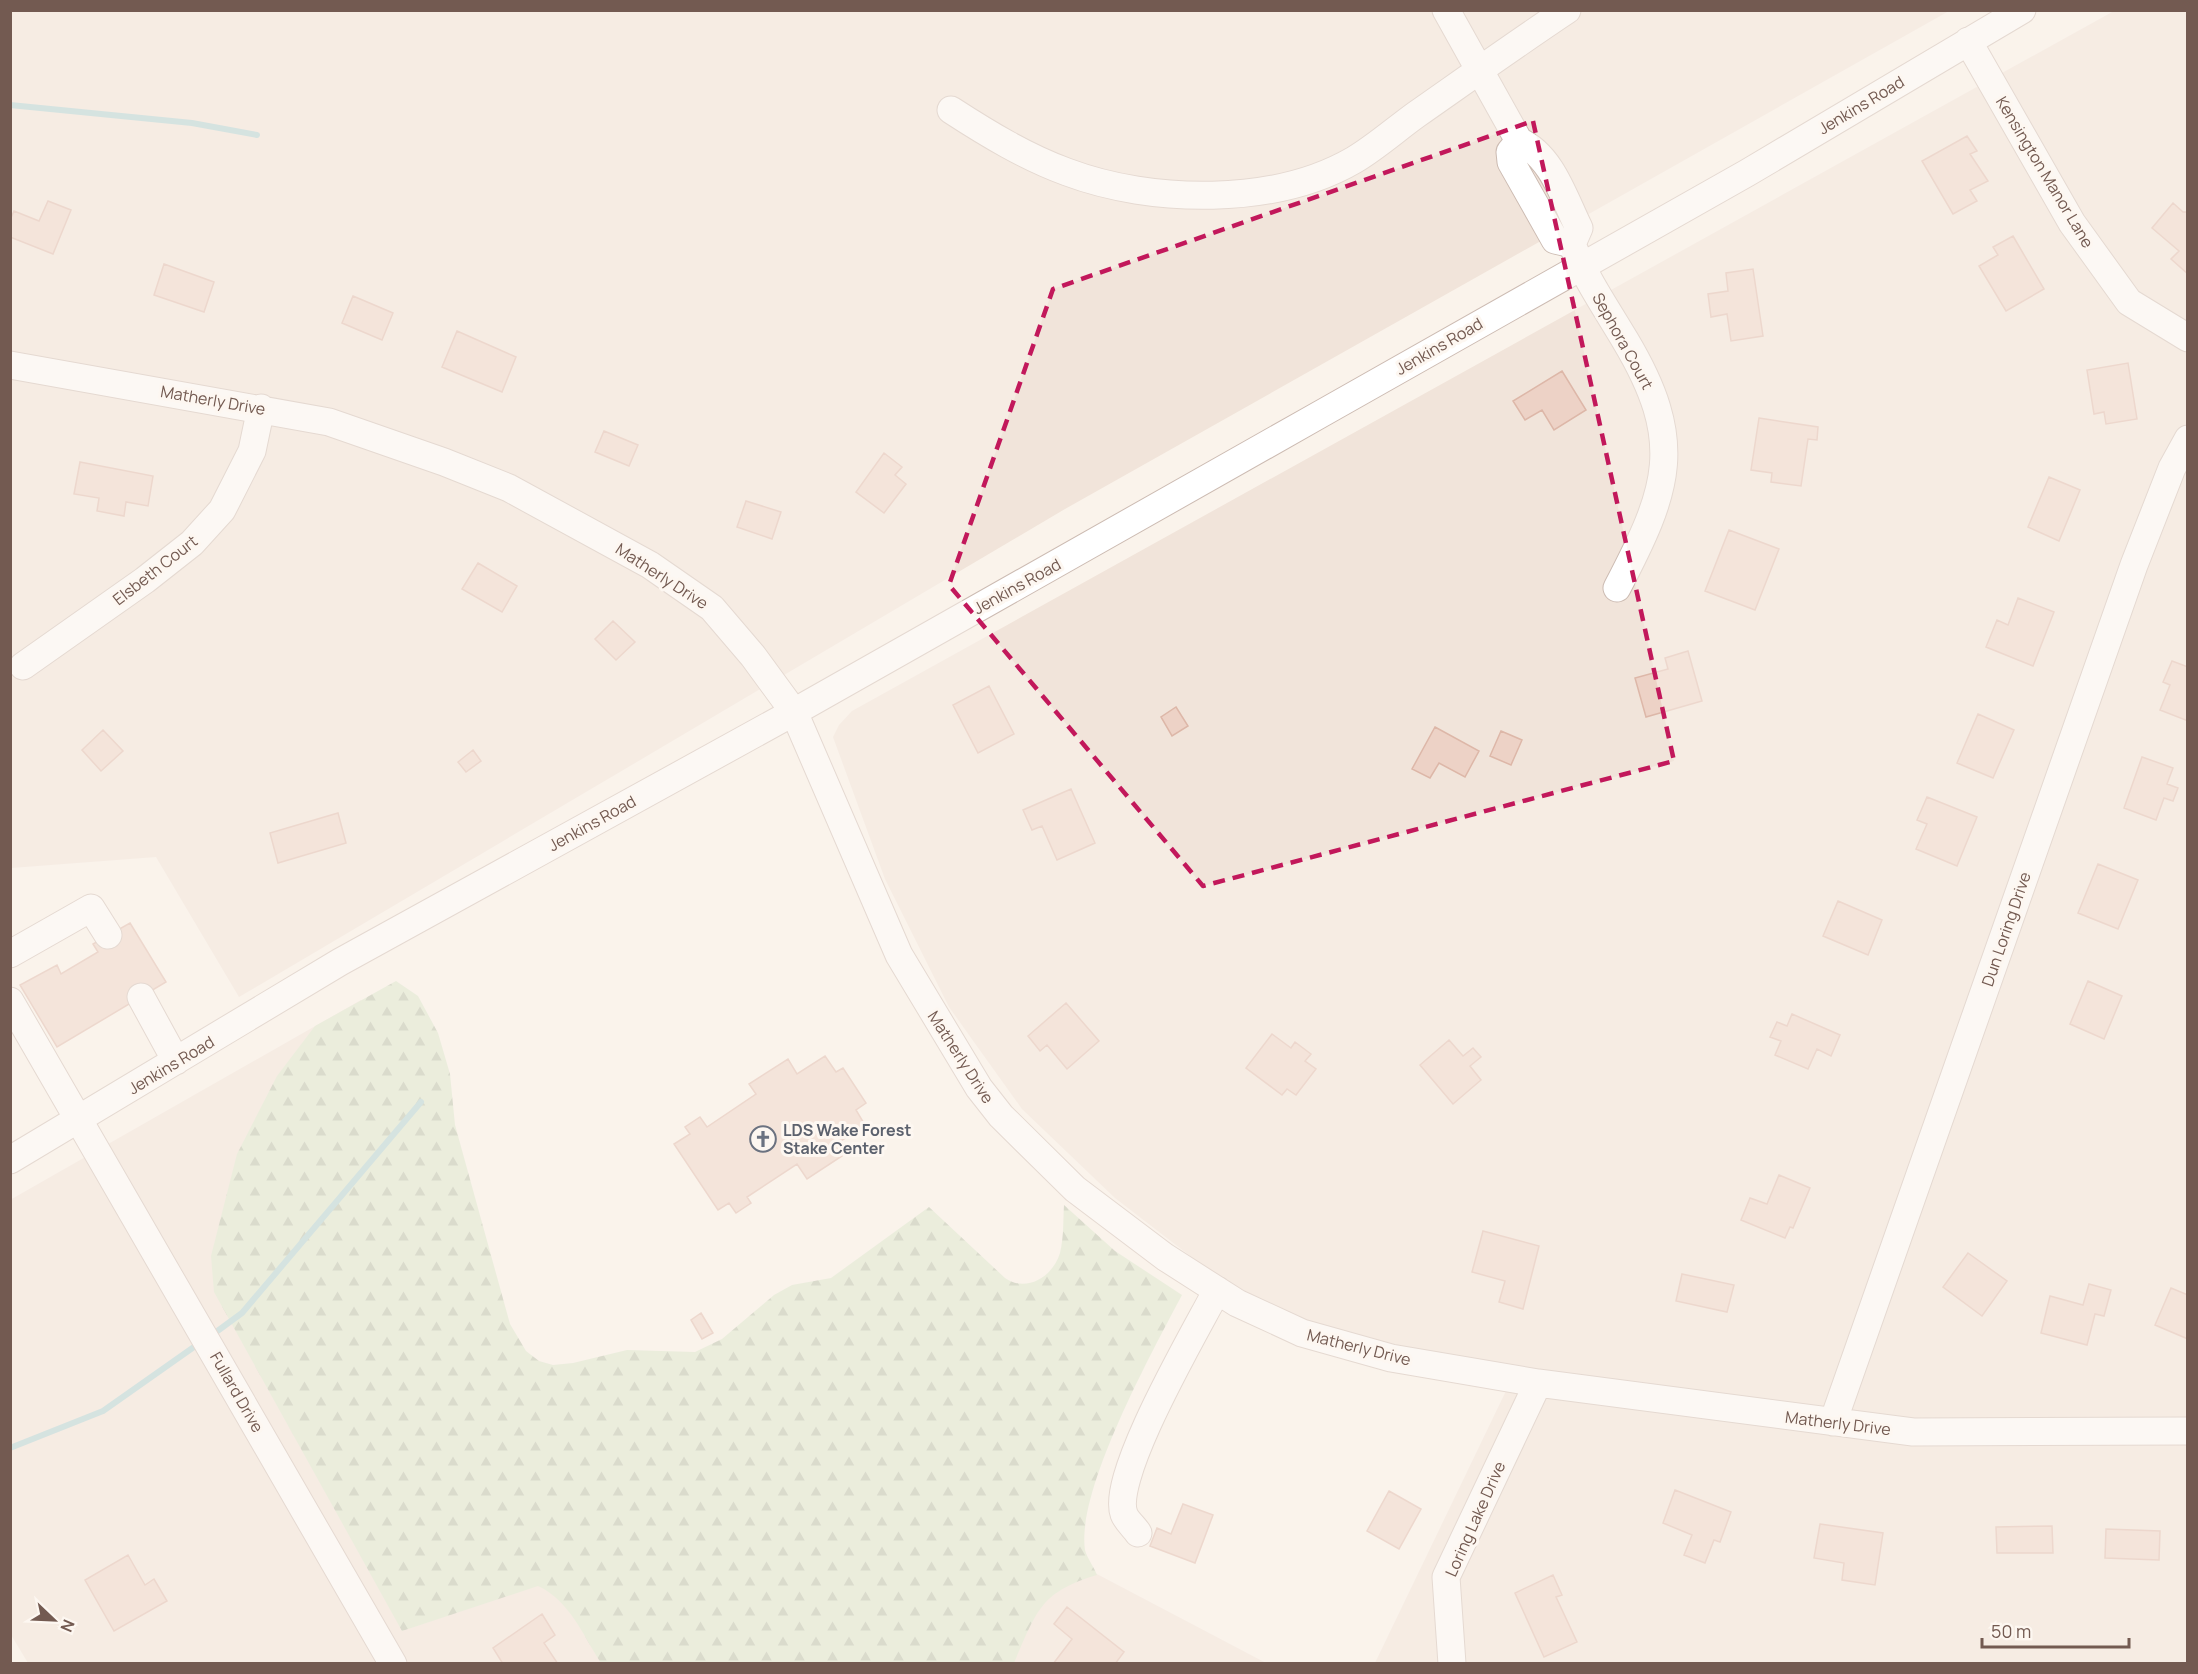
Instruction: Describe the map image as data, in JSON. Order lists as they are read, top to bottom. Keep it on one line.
{"streets":{"street":["Jenkins Road","Kensington Manor Lane","Sephora Court","Matherly Drive","Elsbeth Court","Dun Loring Drive","Fullard Drive","Loring Lake Drive"]},"crossings":[["Jenkins Road","Kensington Manor Lane"],["Jenkins Road","Sephora Court"],["Jenkins Road","Matherly Drive"],["Jenkins Road","Fullard Drive"],["Matherly Drive","Elsbeth Court"],["Matherly Drive","Dun Loring Drive"],["Matherly Drive","Loring Lake Drive"]],"places":{"church":["LDS Wake Forest Stake Center"]},"scale_bar":"50 m","north":"bottom right"}
